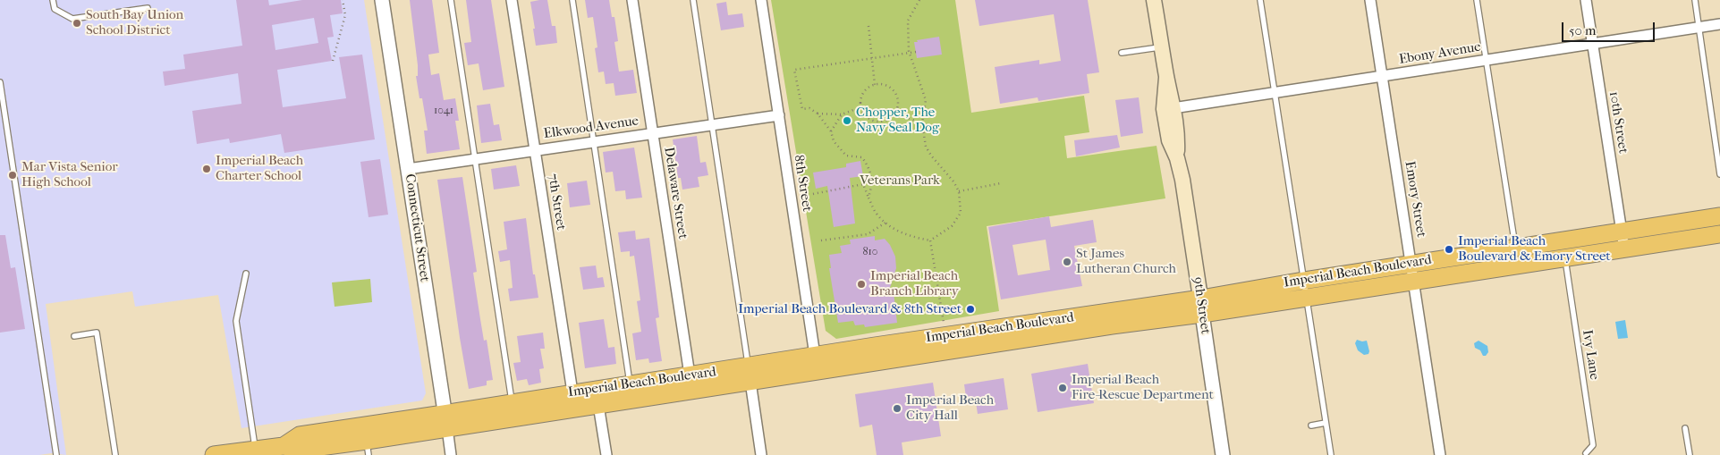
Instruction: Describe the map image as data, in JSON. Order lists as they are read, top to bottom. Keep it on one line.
{"streets":{"main road":["Imperial Beach Boulevard","9th Street"],"street":["Ebony Avenue","10th Street","Elkwood Avenue","8th Street","Delaware Street","Emory Street","7th Street","Connecticut Street"],"lane":["Ivy Lane"]},"crossings":[["Ebony Avenue","10th Street"],["Ebony Avenue","Emory Street"],["Ebony Avenue","9th Street"],["10th Street","Imperial Beach Boulevard"],["Elkwood Avenue","8th Street"],["Elkwood Avenue","Delaware Street"],["Elkwood Avenue","7th Street"],["Elkwood Avenue","Connecticut Street"],["8th Street","Imperial Beach Boulevard"],["Delaware Street","Imperial Beach Boulevard"],["Emory Street","Imperial Beach Boulevard"],["7th Street","Imperial Beach Boulevard"],["Connecticut Street","Imperial Beach Boulevard"],["Imperial Beach Boulevard","9th Street"],["Imperial Beach Boulevard","Ivy Lane"]],"parks":["Veterans Park"],"places":["South Bay Union School District","Chopper, The Navy Seal Dog","Imperial Beach Charter School","Mar Vista Senior High School","Imperial Beach Boulevard & Emory Street","St James Lutheran Church","Imperial Beach Branch Library","Imperial Beach Boulevard & 8th Street","Imperial Beach Fire-Rescue Department","Imperial Beach City Hall"],"house_numbers":["1041","810"],"scale_bar":"50 m"}
